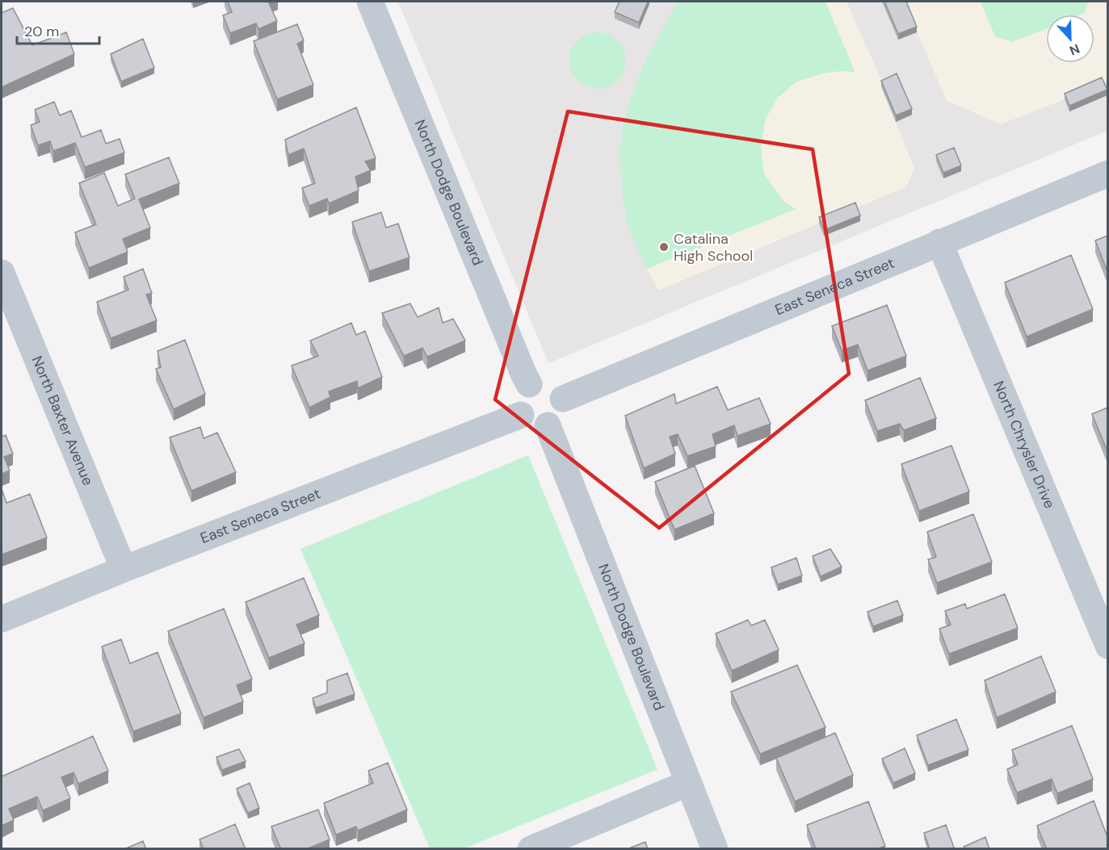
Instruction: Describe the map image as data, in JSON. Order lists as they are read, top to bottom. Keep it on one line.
{"streets":{"street":["North Dodge Boulevard","East Seneca Street","North Baxter Avenue","North Chrysler Drive"]},"crossings":[["North Dodge Boulevard","East Seneca Street"],["East Seneca Street","North Baxter Avenue"],["East Seneca Street","North Chrysler Drive"]],"places":["Catalina High School"],"scale_bar":"20 m","north":"bottom"}
